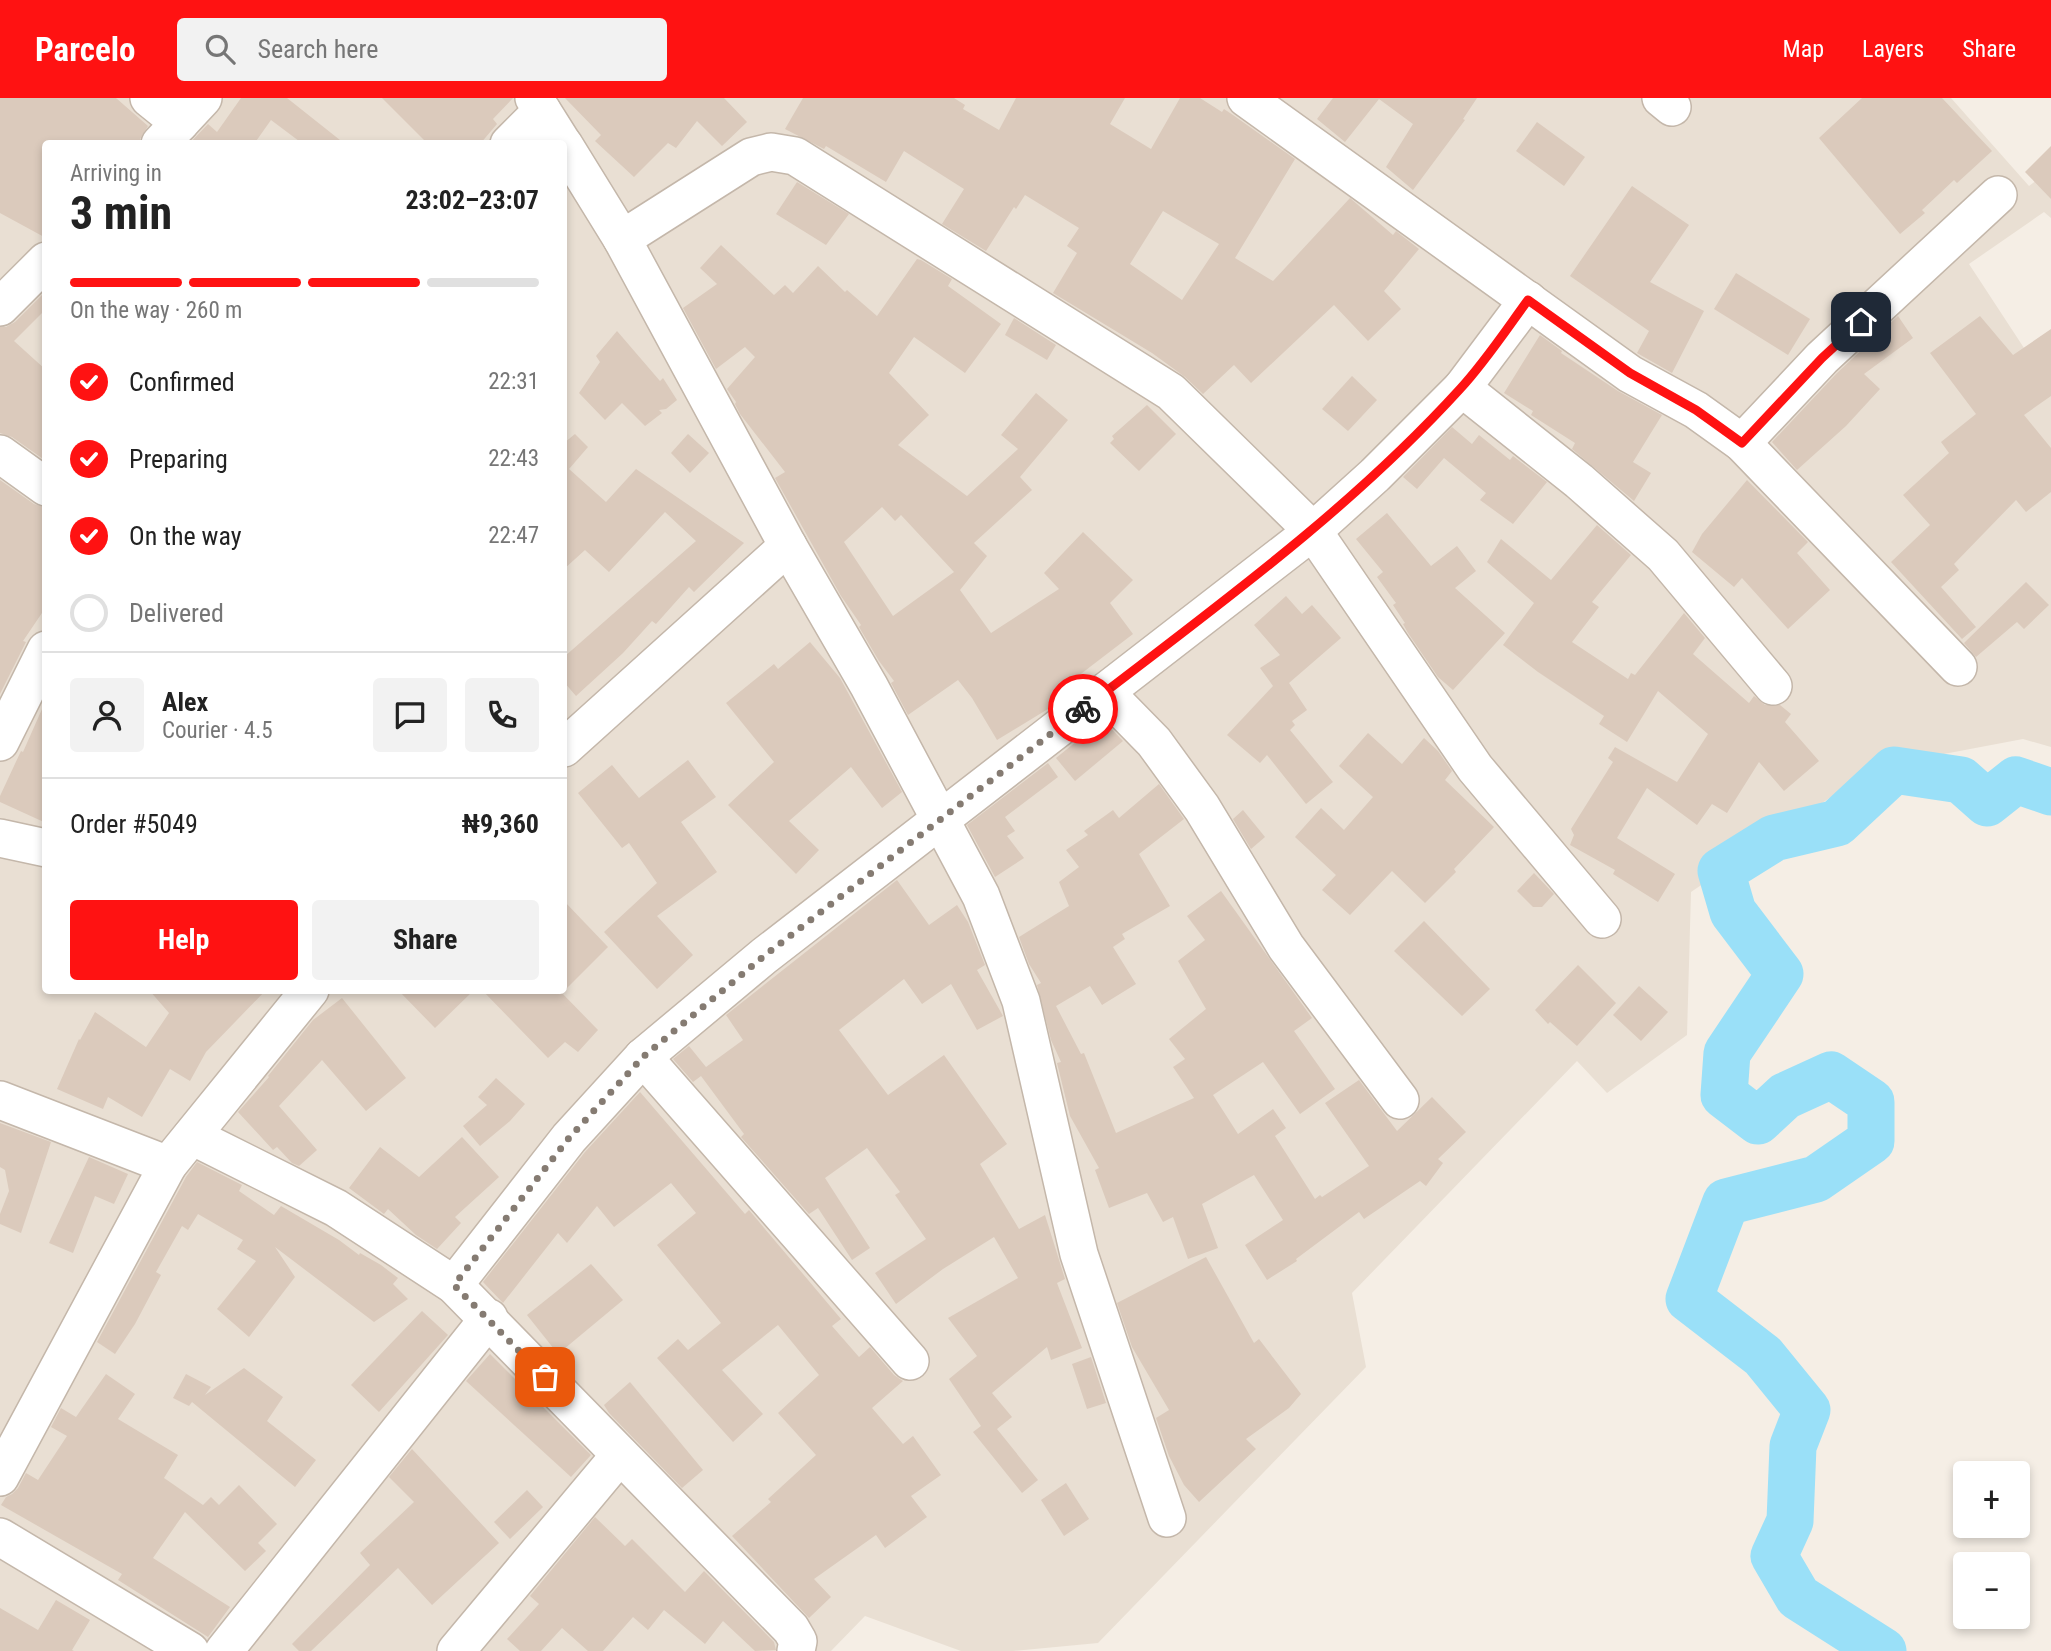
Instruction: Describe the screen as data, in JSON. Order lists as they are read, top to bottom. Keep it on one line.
{"page":{"header":"Parcelo","search":"Search here","nav":["Map","Layers","Share"],"heading":["3 min","Arriving in","23:02–23:07"],"panel":["Alex","Courier · 4.5","Order #5049","₦9,360"],"bar":"On the way · 260 m","list":[["Confirmed","22:31"],["Preparing","22:43"],["On the way","22:47"],"Delivered"],"buttons":["Help","Share"],"map_buttons":["+","−"]}}
